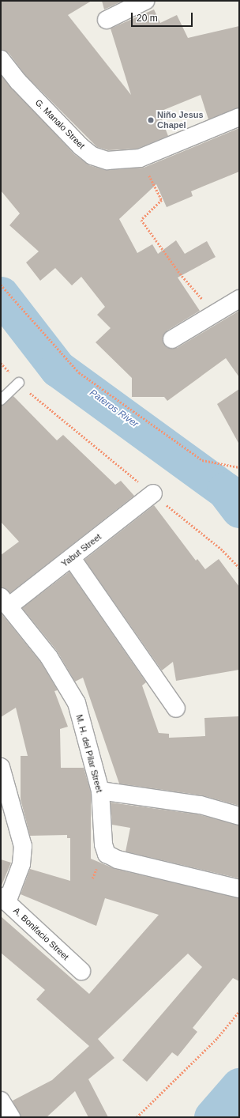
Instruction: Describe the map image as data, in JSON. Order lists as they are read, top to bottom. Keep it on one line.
{"streets":{"street":["G. Manalo Street","Yabut Street","M. H. del Pilar Street","A. Bonifacio Street"]},"crossings":[["Yabut Street","M. H. del Pilar Street"]],"water":["Pateros River"],"places":["Niño Jesus Chapel"],"scale_bar":"20 m"}
